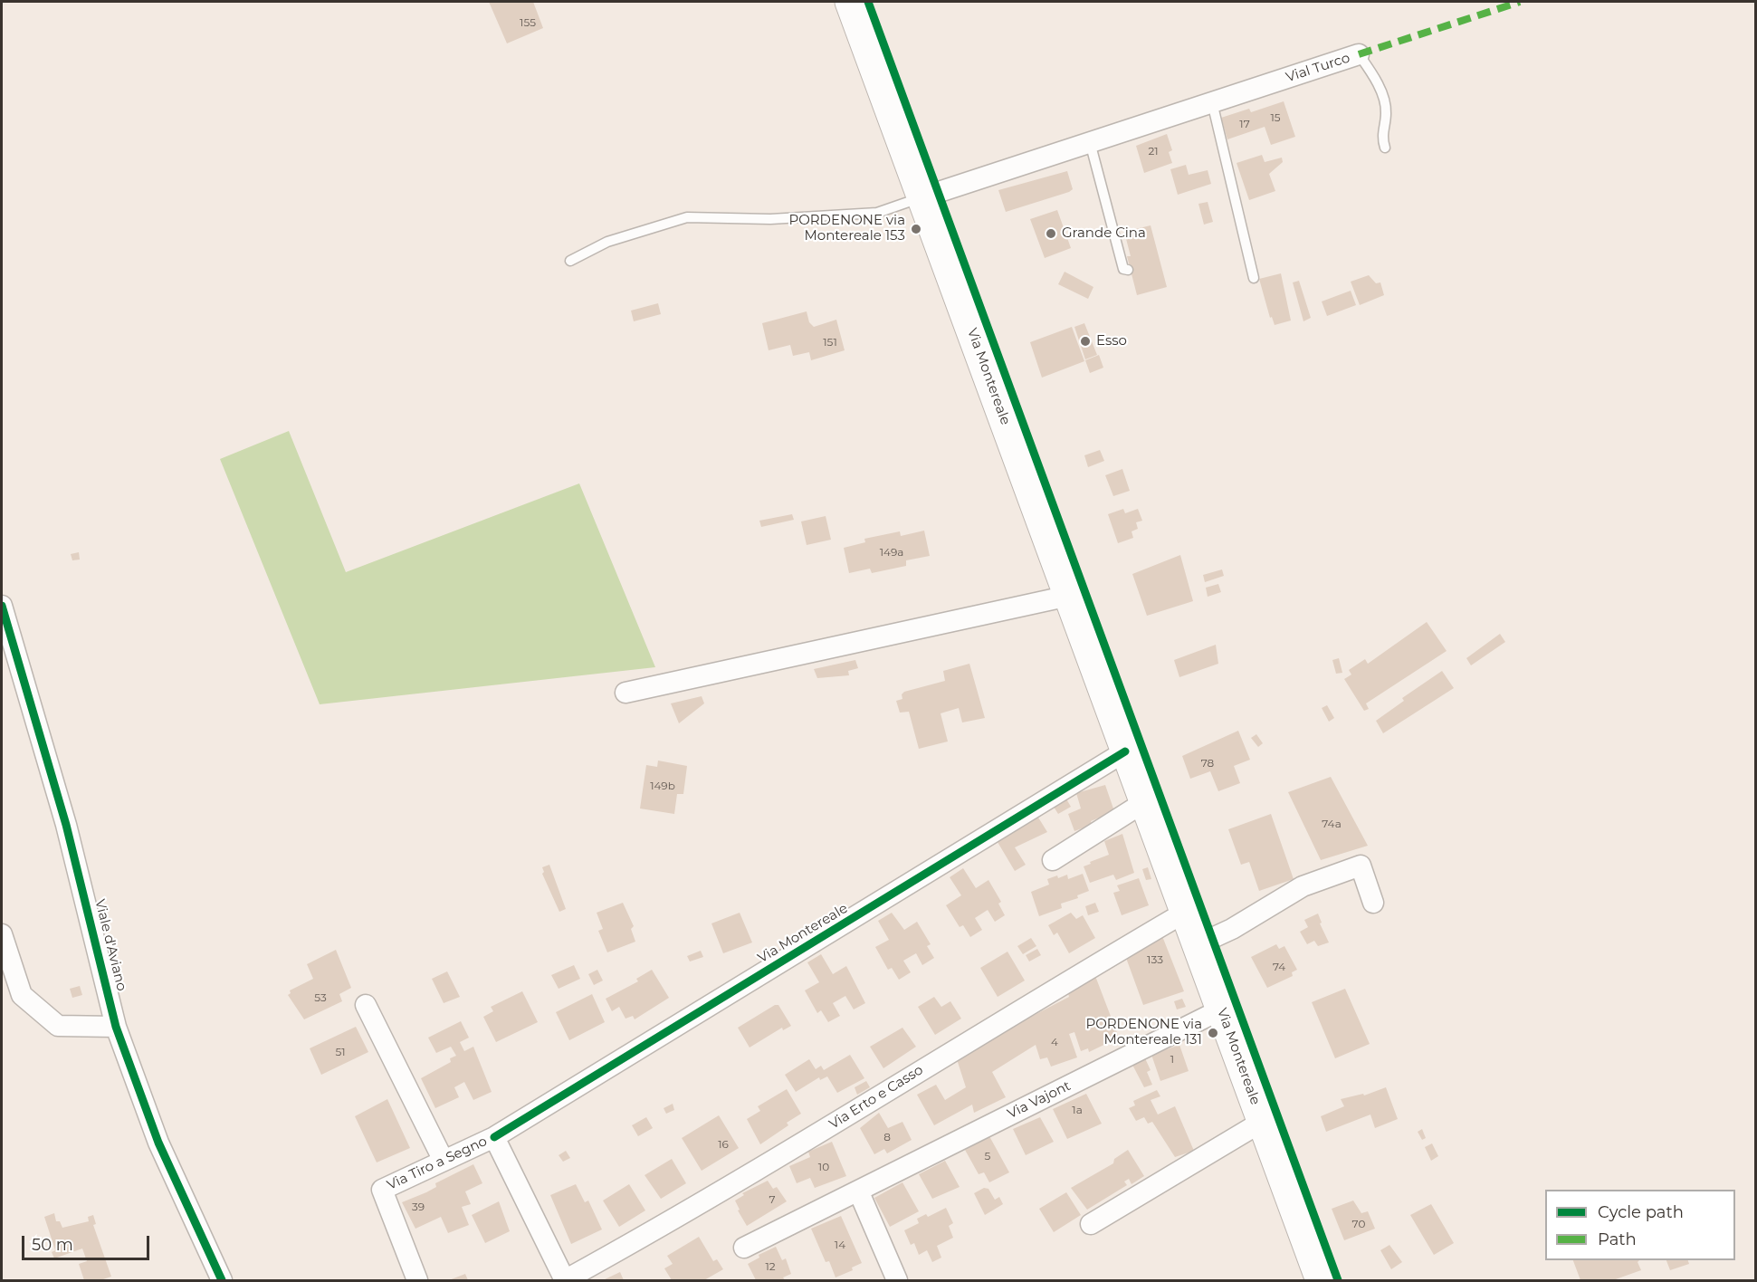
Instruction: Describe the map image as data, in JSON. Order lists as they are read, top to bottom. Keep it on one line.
{"streets":{"main road":["Via Montereale"],"street":["Vial Turco","Viale d'Aviano","Via Erto e Casso","Via Vajont","Via Tiro a Segno"]},"crossings":[["Vial Turco","Via Montereale"],["Via Montereale","Via Erto e Casso"],["Via Montereale","Via Vajont"],["Via Montereale","Via Tiro a Segno"],["Via Erto e Casso","Via Tiro a Segno"]],"places":["PORDENONE via Montereale 153","Grande Cina","Esso","PORDENONE via Montereale 131"],"house_numbers":["155","15","17","21","151","149a","78","149b","74a","133","74","53","4","51","1","1a","8","16","5","10","7","39","70","14","12"],"legend":["Cycle path","Path"],"scale_bar":"50 m"}
